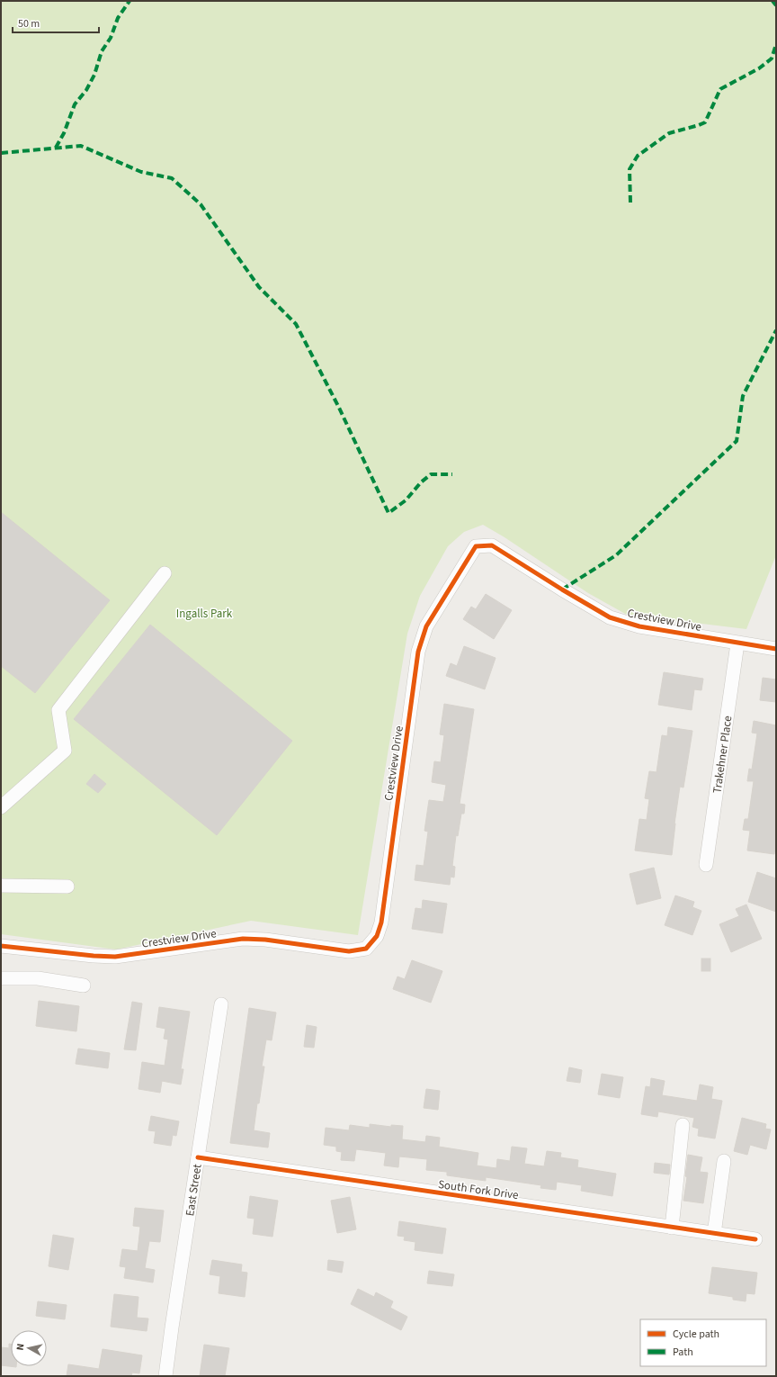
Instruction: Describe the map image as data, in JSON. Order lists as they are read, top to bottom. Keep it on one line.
{"streets":{"street":["Crestview Drive","Trakehner Place","South Fork Drive","East Street"]},"crossings":[["Crestview Drive","Trakehner Place"],["South Fork Drive","East Street"]],"parks":["Ingalls Park"],"legend":["Cycle path","Path"],"scale_bar":"50 m","north":"left"}
